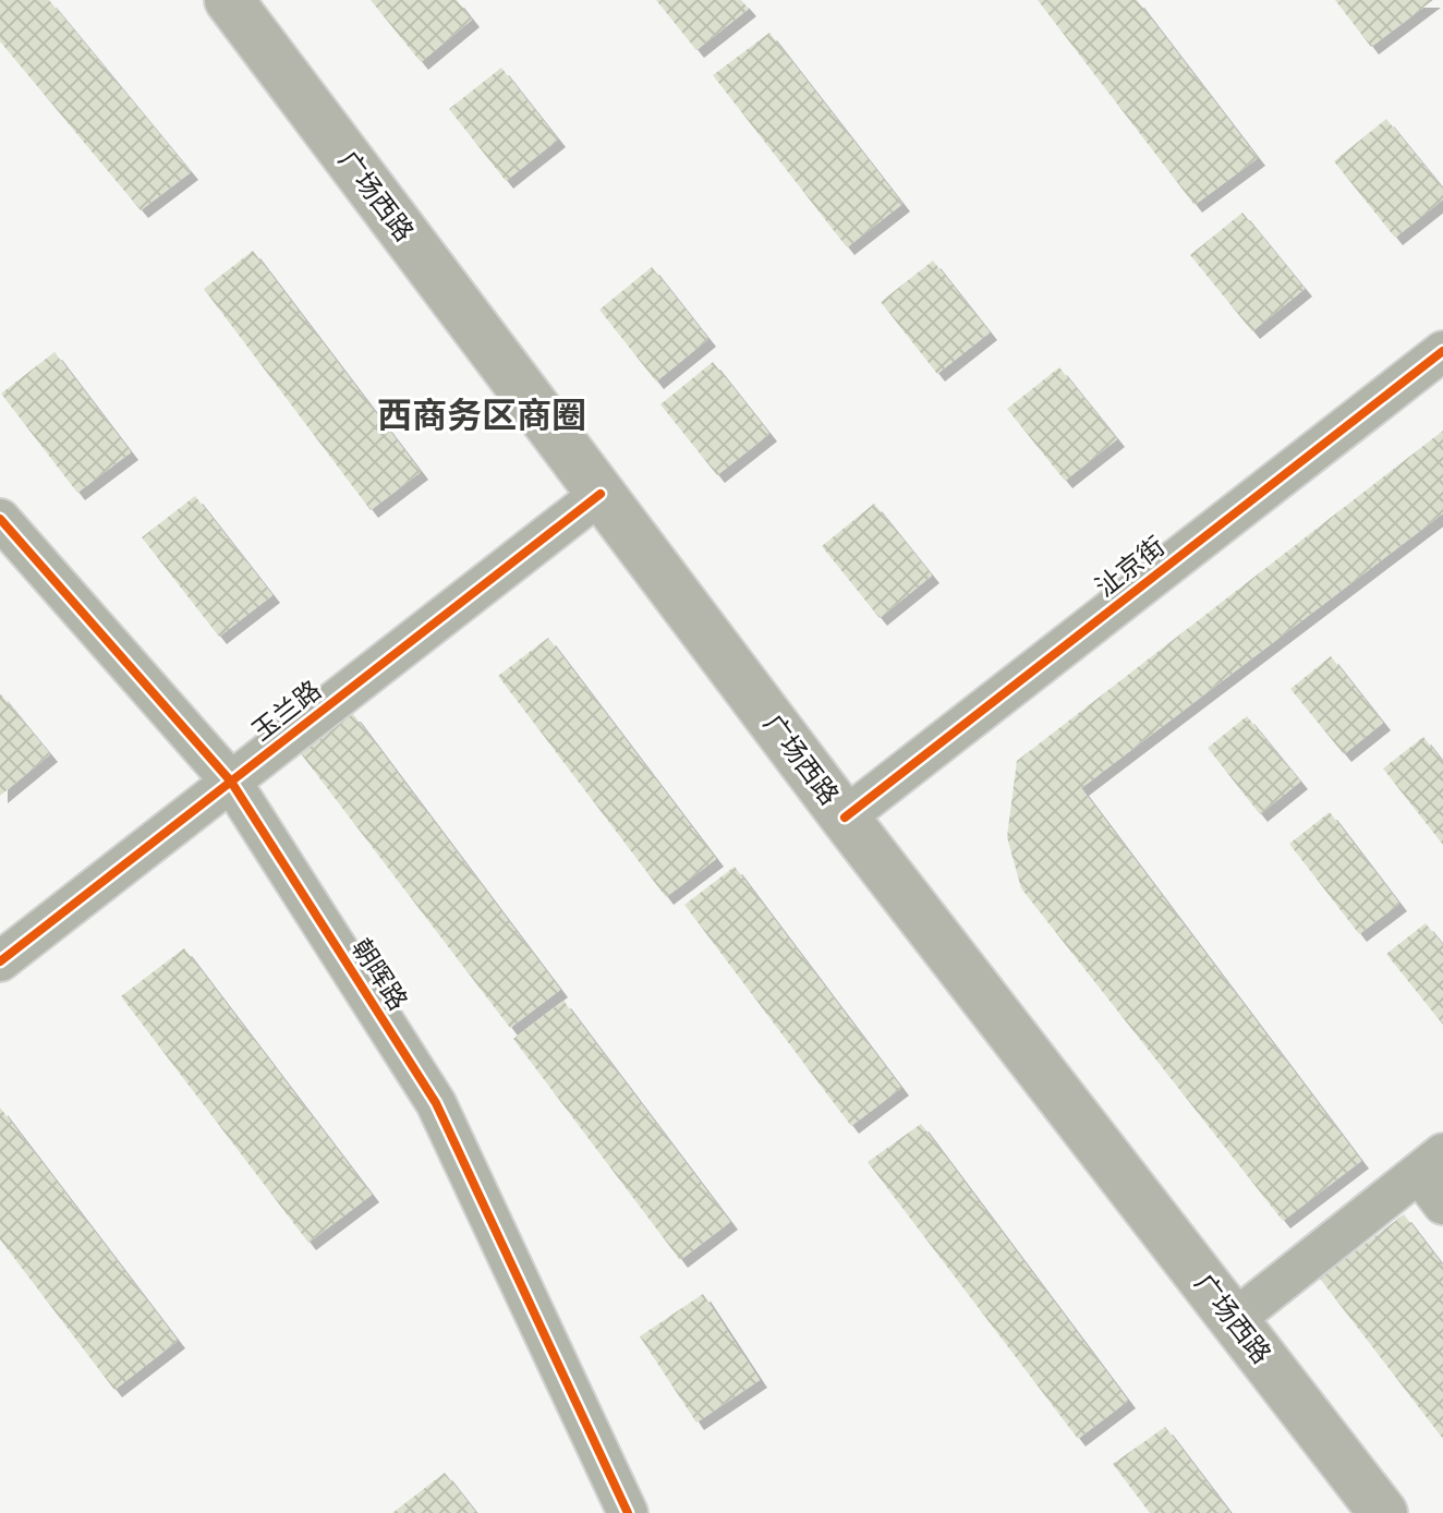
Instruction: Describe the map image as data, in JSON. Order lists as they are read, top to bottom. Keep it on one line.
{"streets":{"main road":["广场西路"],"street":["沚京街","玉兰路","朝晖路"]},"crossings":[["广场西路","沚京街"],["广场西路","玉兰路"],["玉兰路","朝晖路"]],"districts":["西商务区商圈"]}
